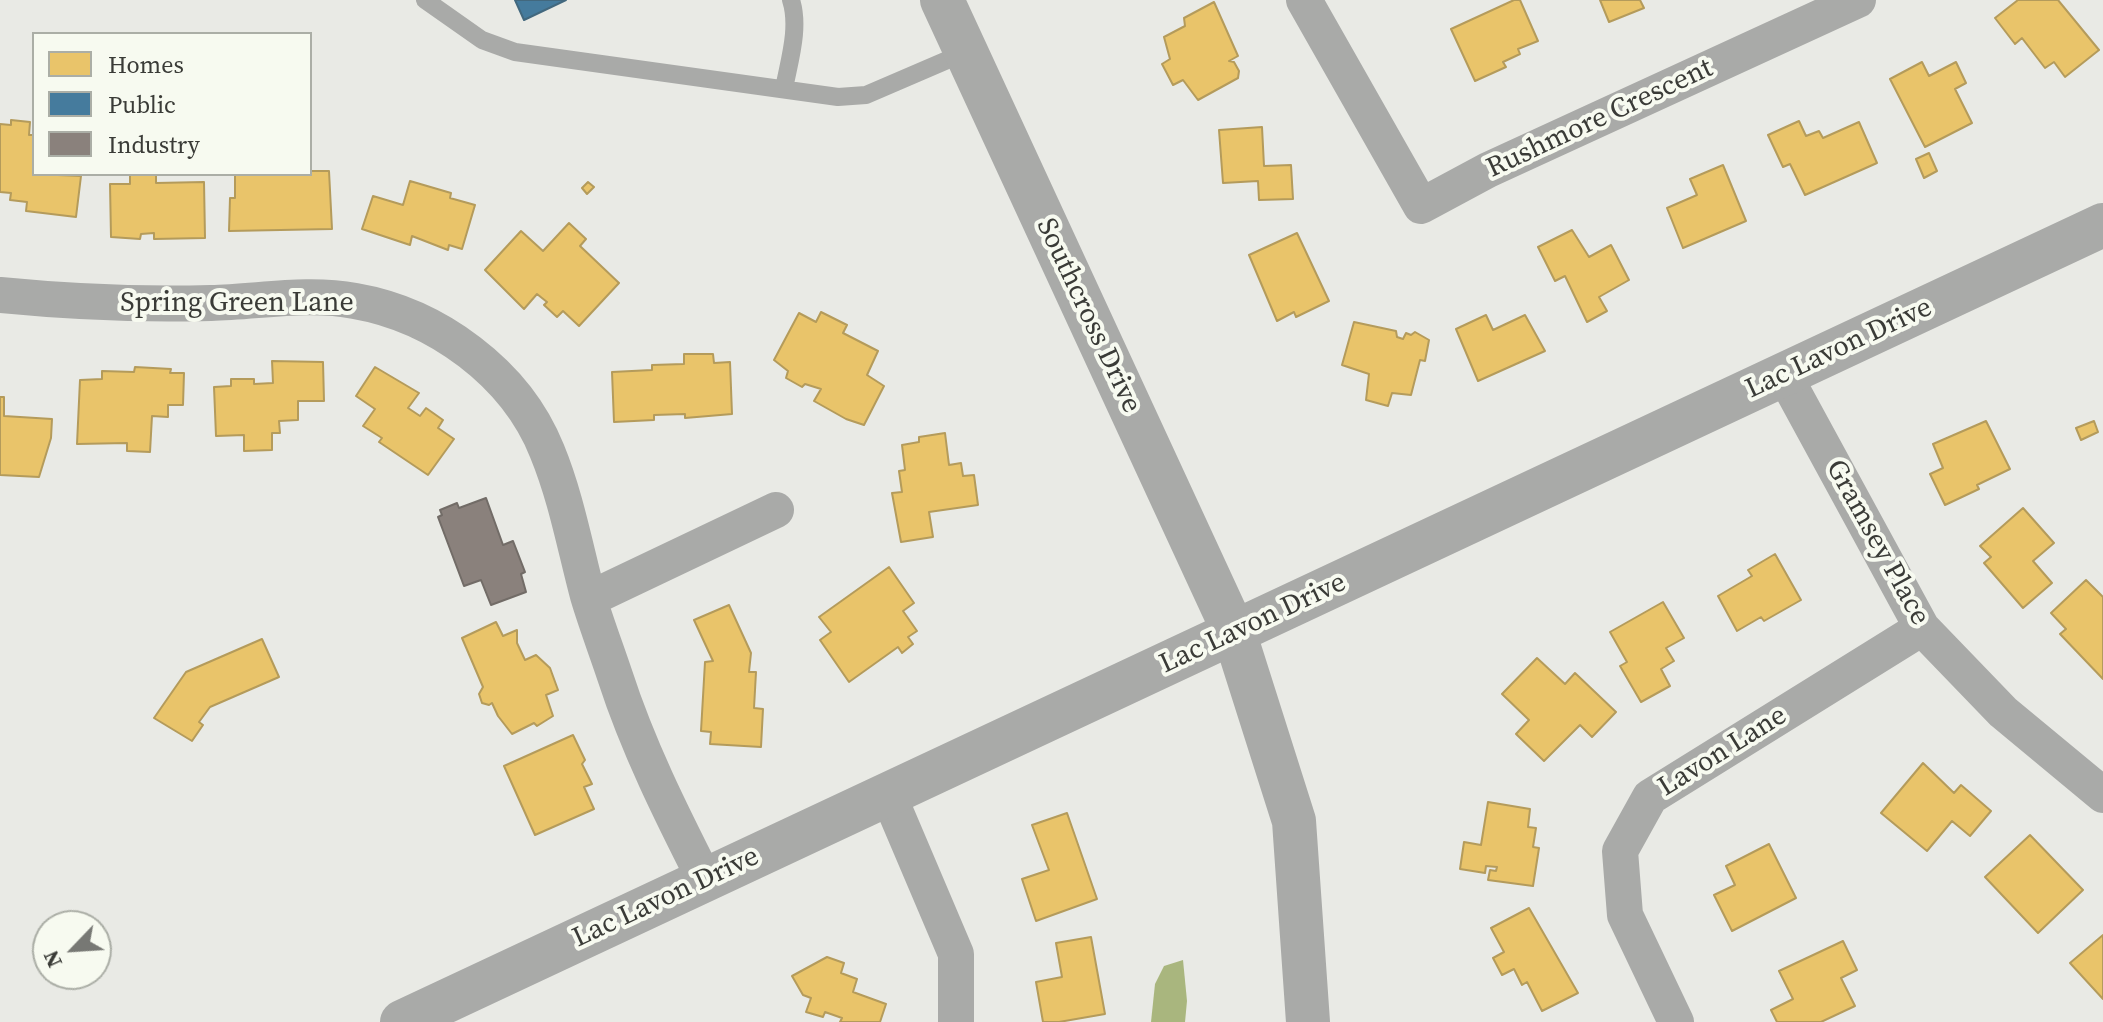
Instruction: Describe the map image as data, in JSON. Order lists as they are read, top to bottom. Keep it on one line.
{"streets":{"street":["Rushmore Crescent","Spring Green Lane","Southcross Drive","Lac Lavon Drive","Gramsey Place","Lavon Lane"]},"crossings":[["Spring Green Lane","Lac Lavon Drive"],["Southcross Drive","Lac Lavon Drive"],["Lac Lavon Drive","Gramsey Place"],["Gramsey Place","Lavon Lane"]],"legend":["Homes","Public","Industry"],"north":"bottom left"}
